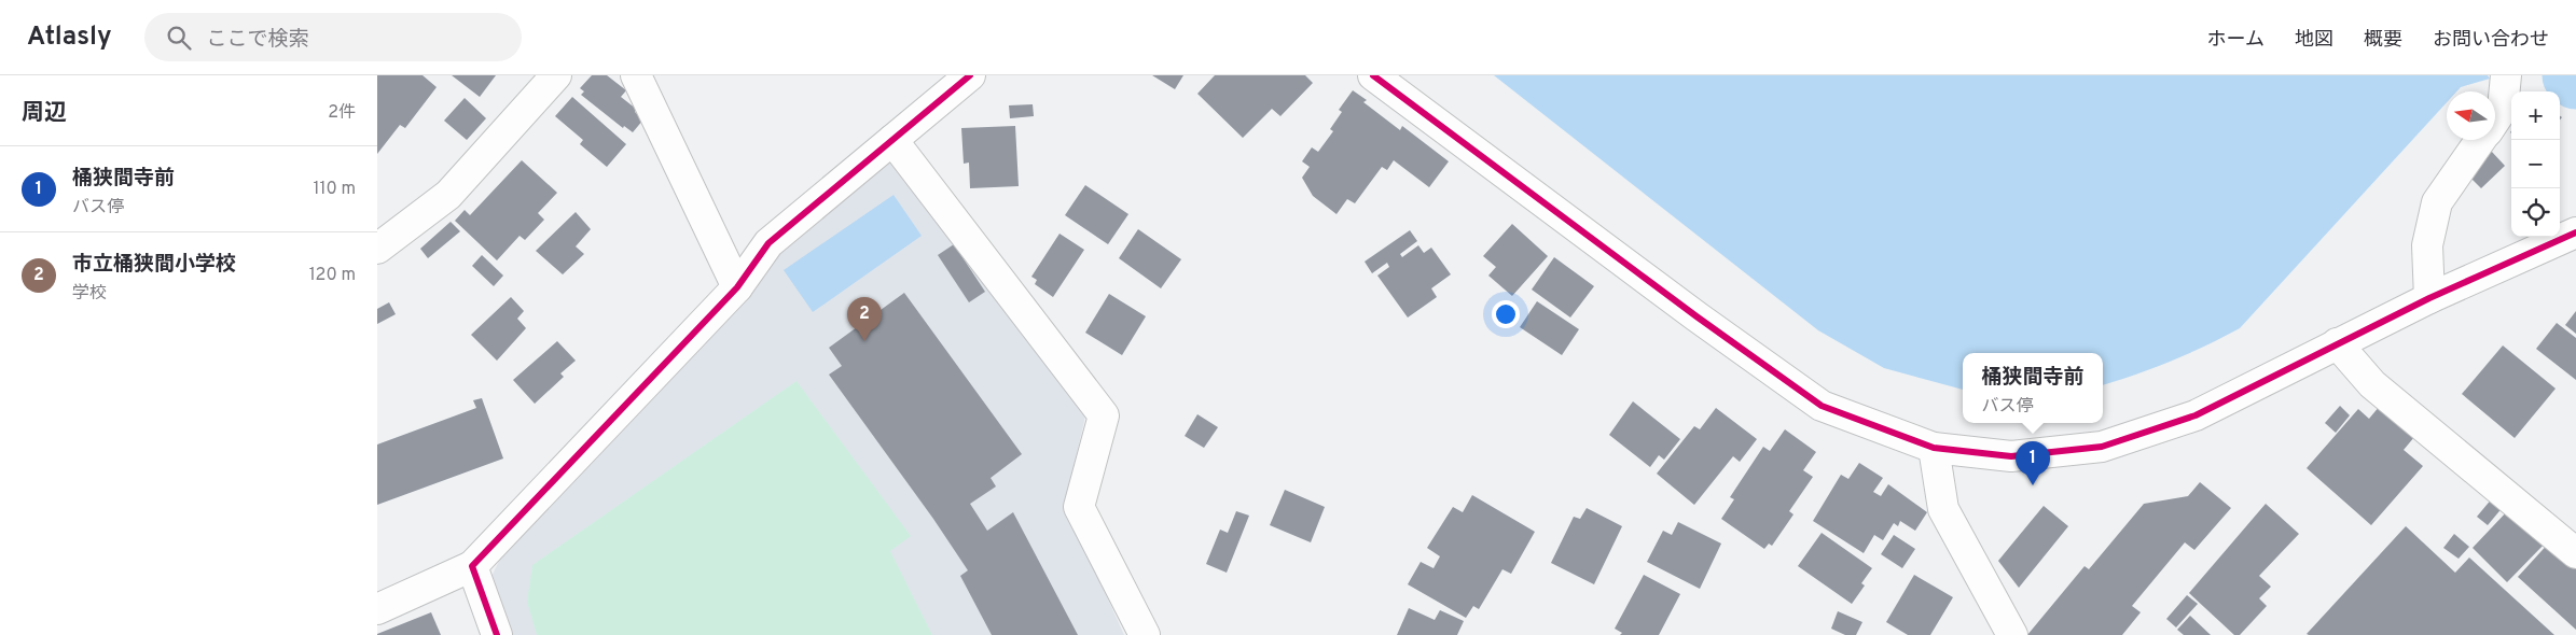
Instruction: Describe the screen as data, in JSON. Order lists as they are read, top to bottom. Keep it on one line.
{"north":"left","page":{"header":"Atlasly","search":"ここで検索","nav":["ホーム","地図","概要","お問い合わせ"],"heading":["周辺","2件"],"map_buttons":["+","−"],"list":[{"mark":"1","name":"桶狭間寺前","note":"バス停","value":"110 m"},{"mark":"2","name":"市立桶狭間小学校","note":"学校","value":"120 m"}],"pins":["2","1"],"popup":["桶狭間寺前","バス停"]}}
